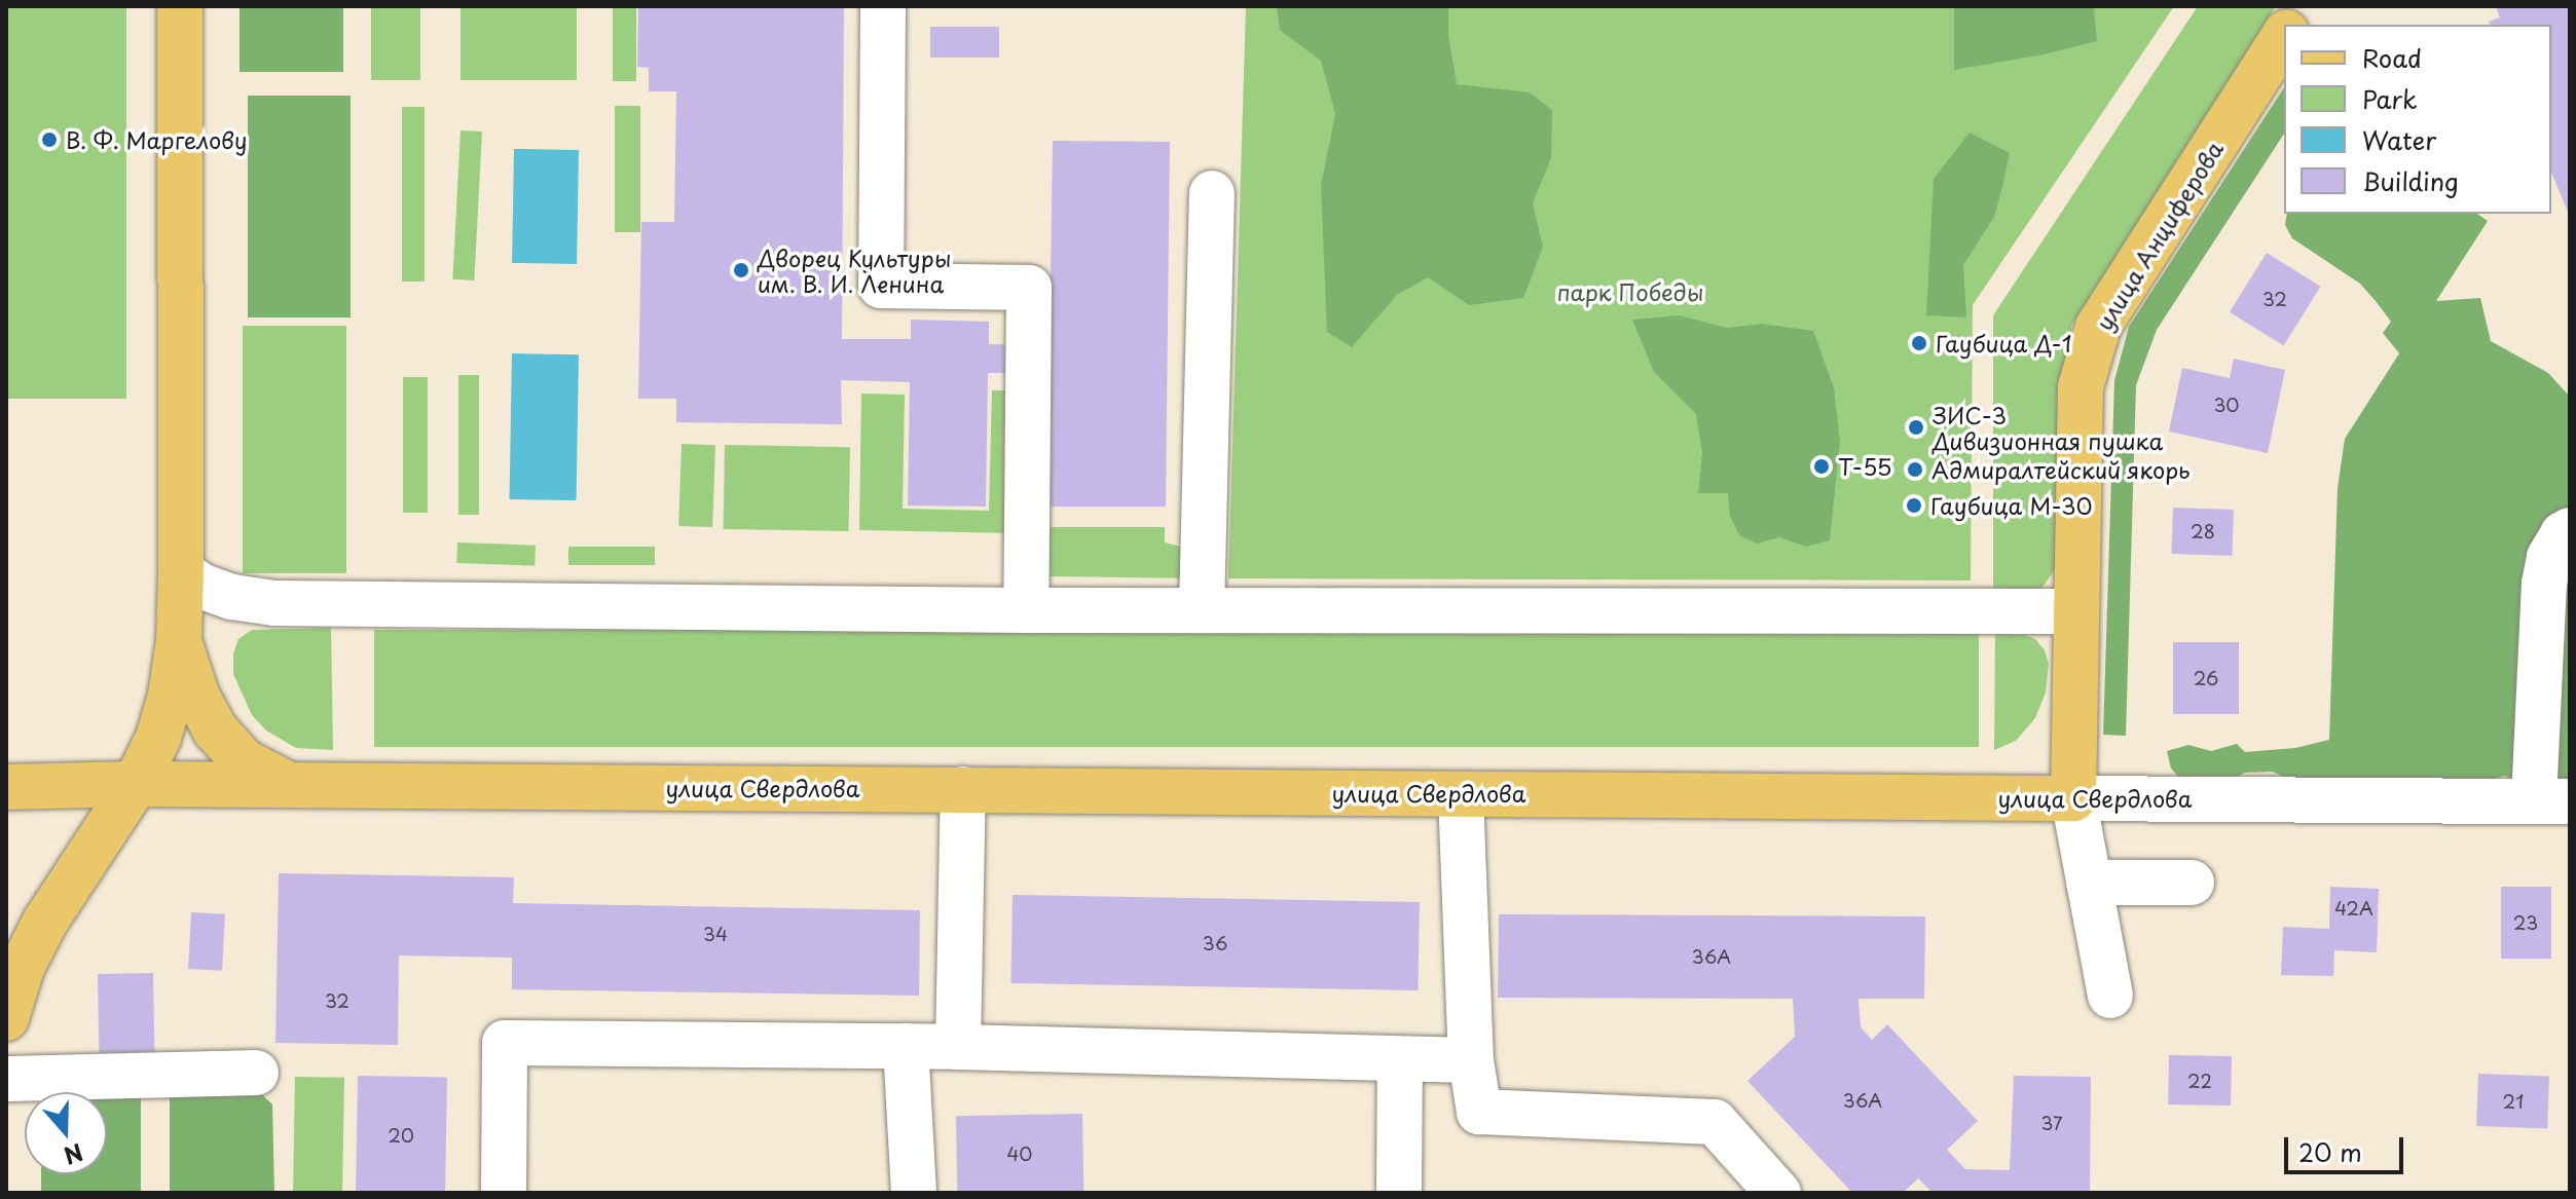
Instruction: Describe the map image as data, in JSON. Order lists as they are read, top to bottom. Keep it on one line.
{"streets":{"main road":["улица Анциферова","улица Свердлова"]},"crossings":[["улица Анциферова","улица Свердлова"]],"parks":["парк Победы"],"places":["В. Ф. Маргелову","Дворец Культуры им. В. И. Ленина","Гаубица Д-1","ЗИС-3 Дивизионная пушка","Т-55","Адмиралтейский якорь","Гаубица М-30"],"house_numbers":["32","30","28","26","42А","23","34","36","36А","32","22","36А","21","37","20","40"],"legend":["Road","Park","Water","Building"],"scale_bar":"20 m","north":"bottom"}
